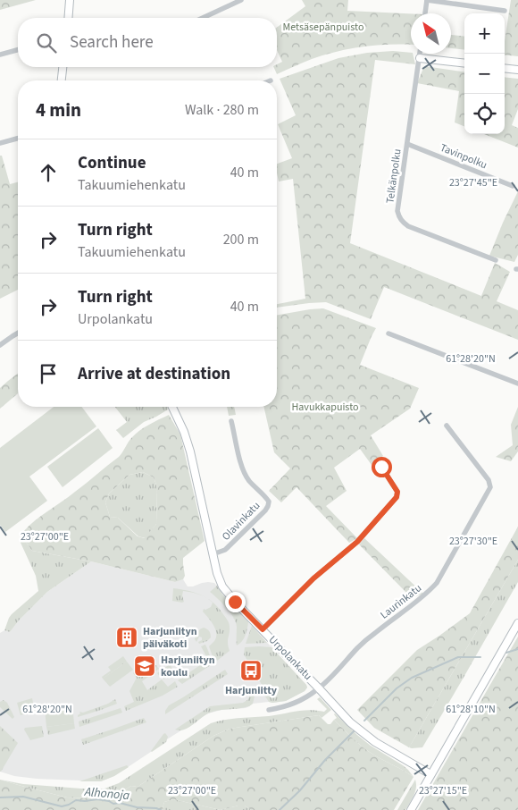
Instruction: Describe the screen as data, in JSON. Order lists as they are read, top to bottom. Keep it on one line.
{"streets":{"main road":["Urpolankatu"],"street":["Tavinpolku","Telkänpolku","Olavinkatu","Laurinkatu"]},"crossings":[["Tavinpolku","Telkänpolku"],["Olavinkatu","Urpolankatu"],["Laurinkatu","Urpolankatu"]],"water":["Alhonoja"],"parks":["Metsäsepänpuisto","Havukkapuisto"],"places":{"building":["Harjuniityn päiväkoti"],"school or university":["Harjuniityn koulu"],"bus stop":["Harjuniitty"]},"north":"top left","page":{"map_buttons":["+","−"],"search":"Search here","heading":["4 min","Walk · 280 m"],"list":[["Continue","Takuumiehenkatu","40 m"],["Turn right","Takuumiehenkatu","200 m"],["Turn right","Urpolankatu","40 m"],"Arrive at destination"]},"coordinates":["23°27'45\"E","61°28'20\"N","23°27'00\"E","23°27'30\"E","61°28'10\"N","23°27'15\"E"]}
